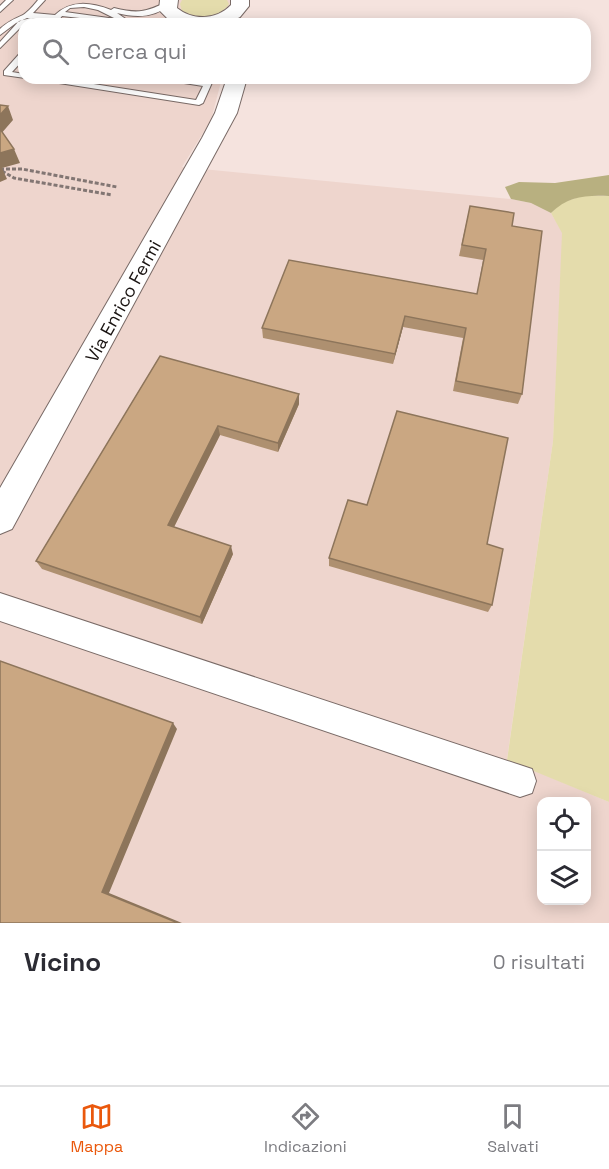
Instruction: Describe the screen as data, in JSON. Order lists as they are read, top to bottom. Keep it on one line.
{"streets":{"street":["Via Enrico Fermi"]},"page":{"search":"Cerca qui","heading":["Vicino","0 risultati"],"nav":["Mappa","Indicazioni","Salvati"]}}
